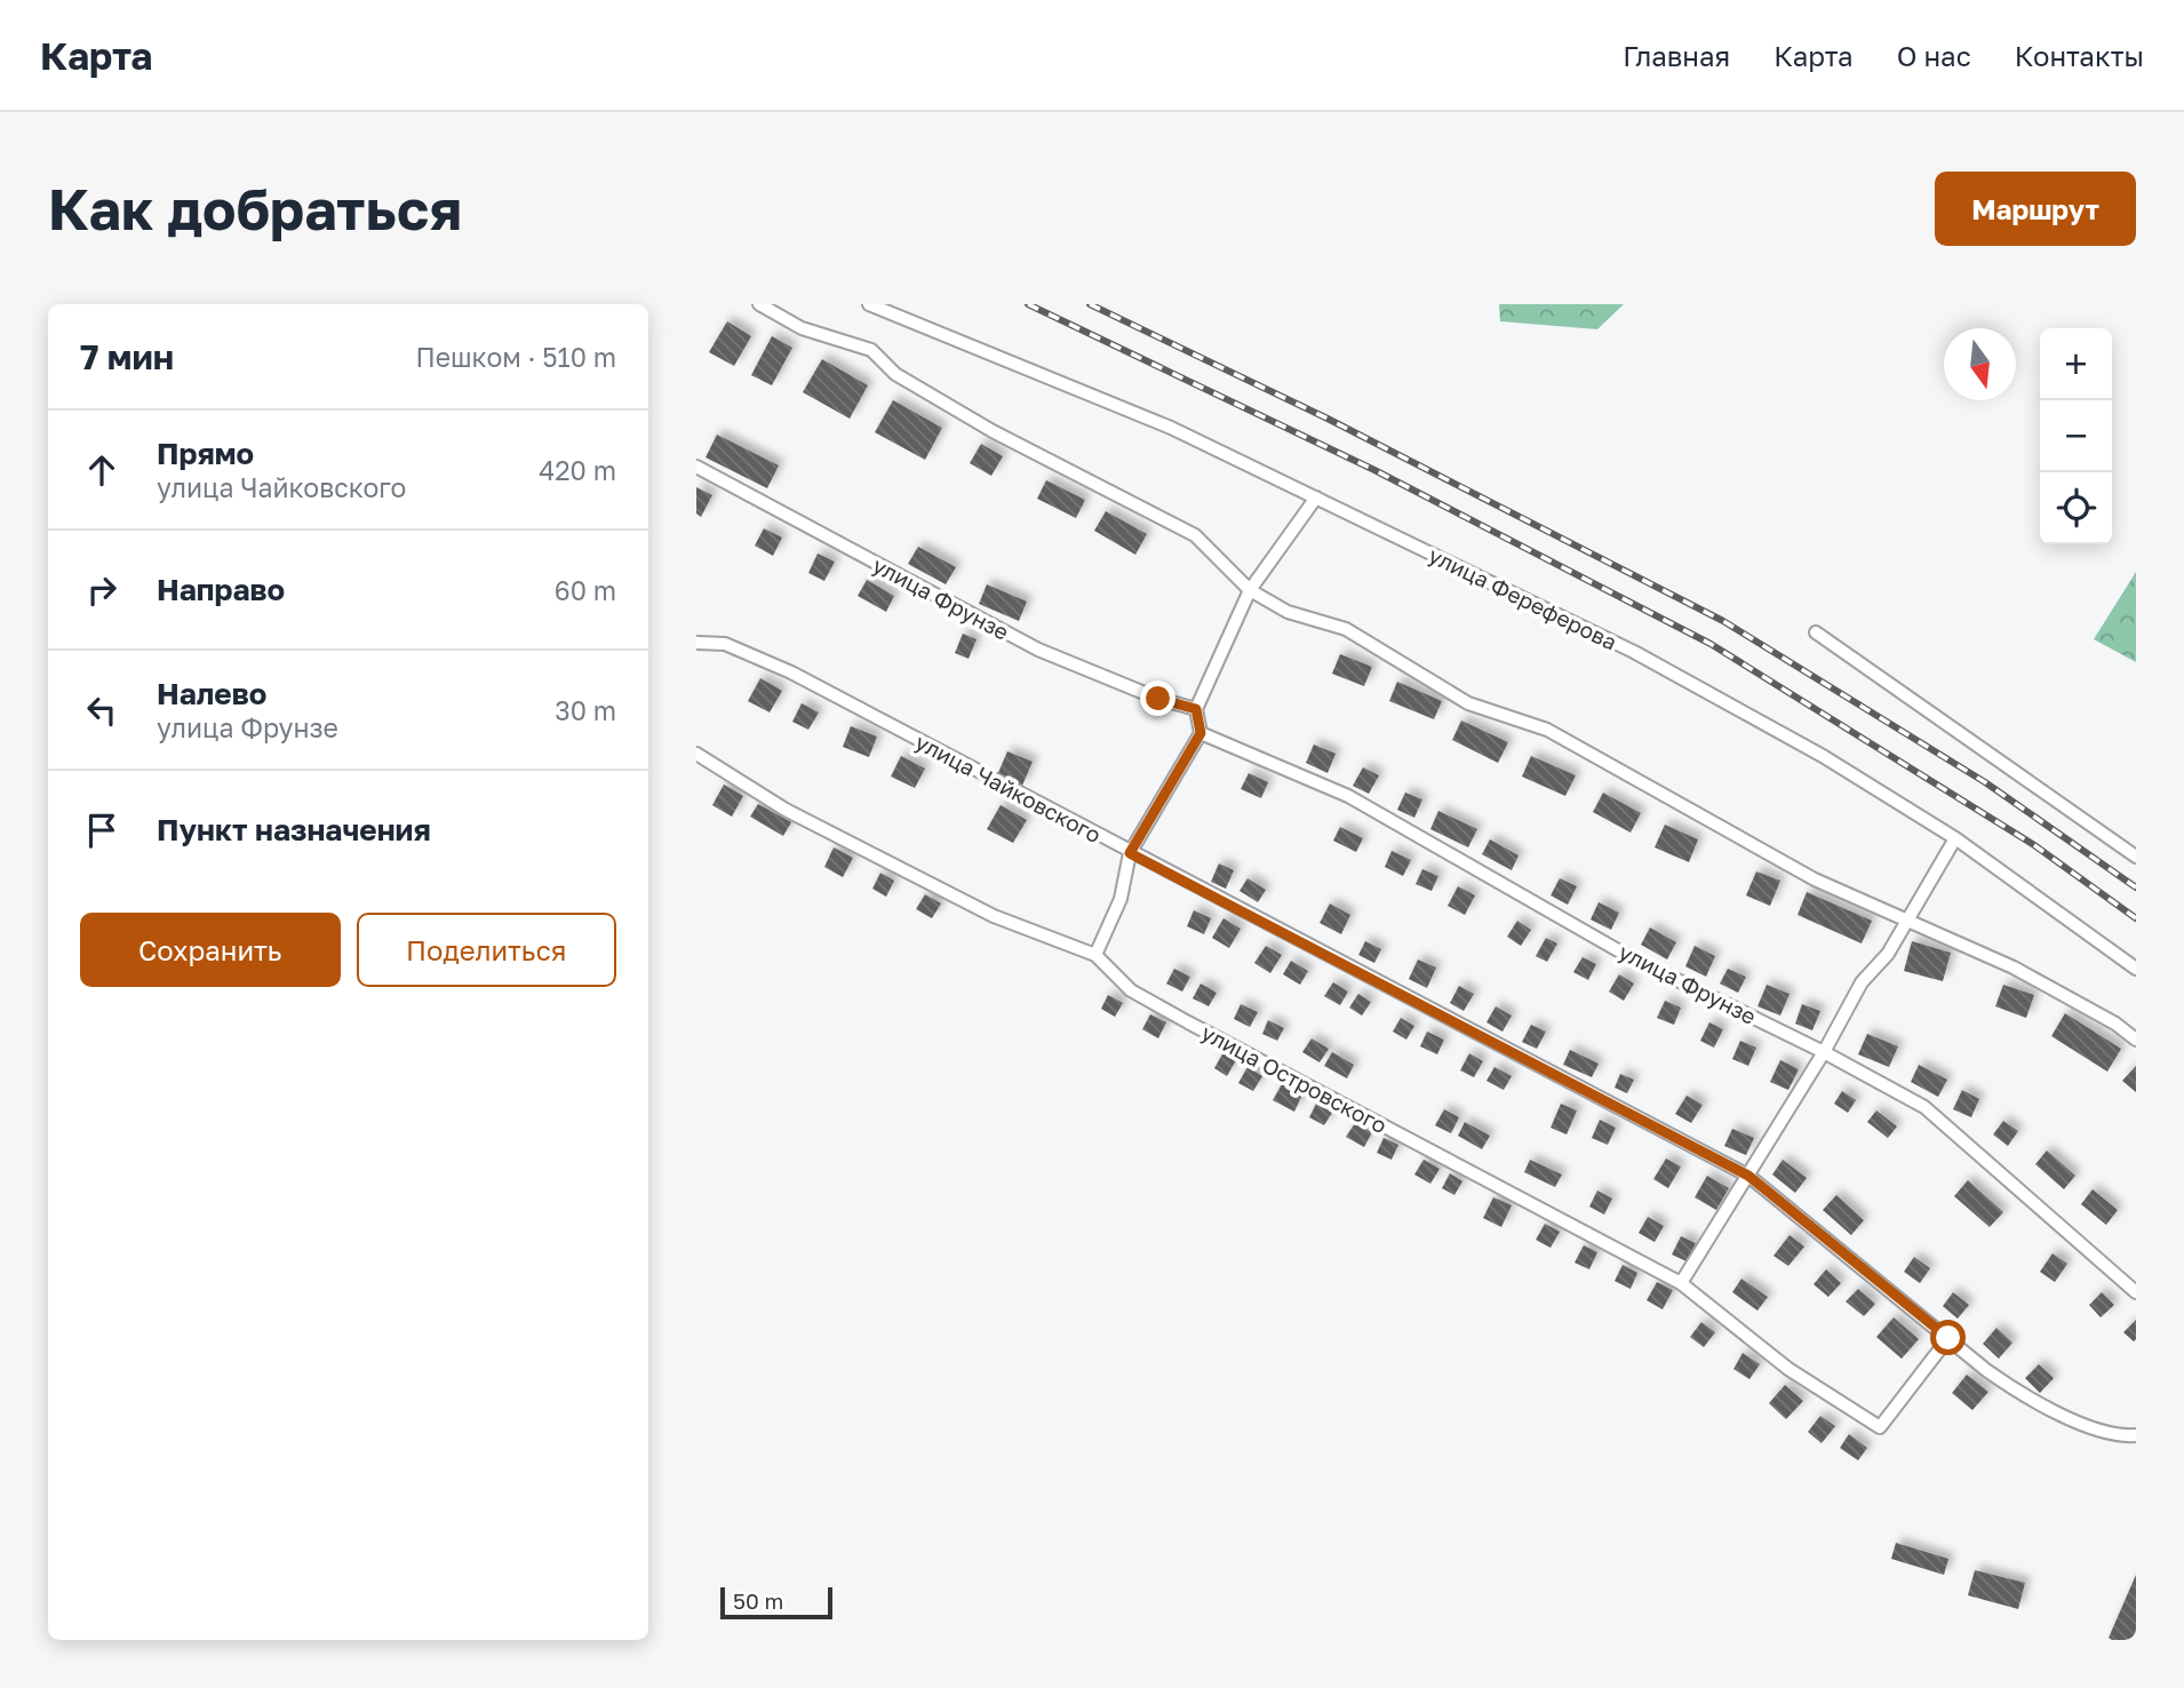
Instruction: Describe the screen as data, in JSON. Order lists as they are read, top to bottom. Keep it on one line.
{"streets":{"street":["улица Фрунзе","улица Фереферова","улица Чайковского","улица Островского"]},"crossings":[["улица Чайковского","улица Островского"]],"scale_bar":"50 m","north":"bottom","page":{"header":"Карта","nav":["Главная","Карта","О нас","Контакты"],"buttons":["Маршрут",["Сохранить","Поделиться"]],"title":"Как добраться","heading":["7 мин","Пешком · 510 m"],"map_buttons":["+","−"],"list":[["Прямо","улица Чайковского","420 m"],["Направо","60 m"],["Налево","улица Фрунзе","30 m"],"Пункт назначения"],"scale":"50 m"}}
